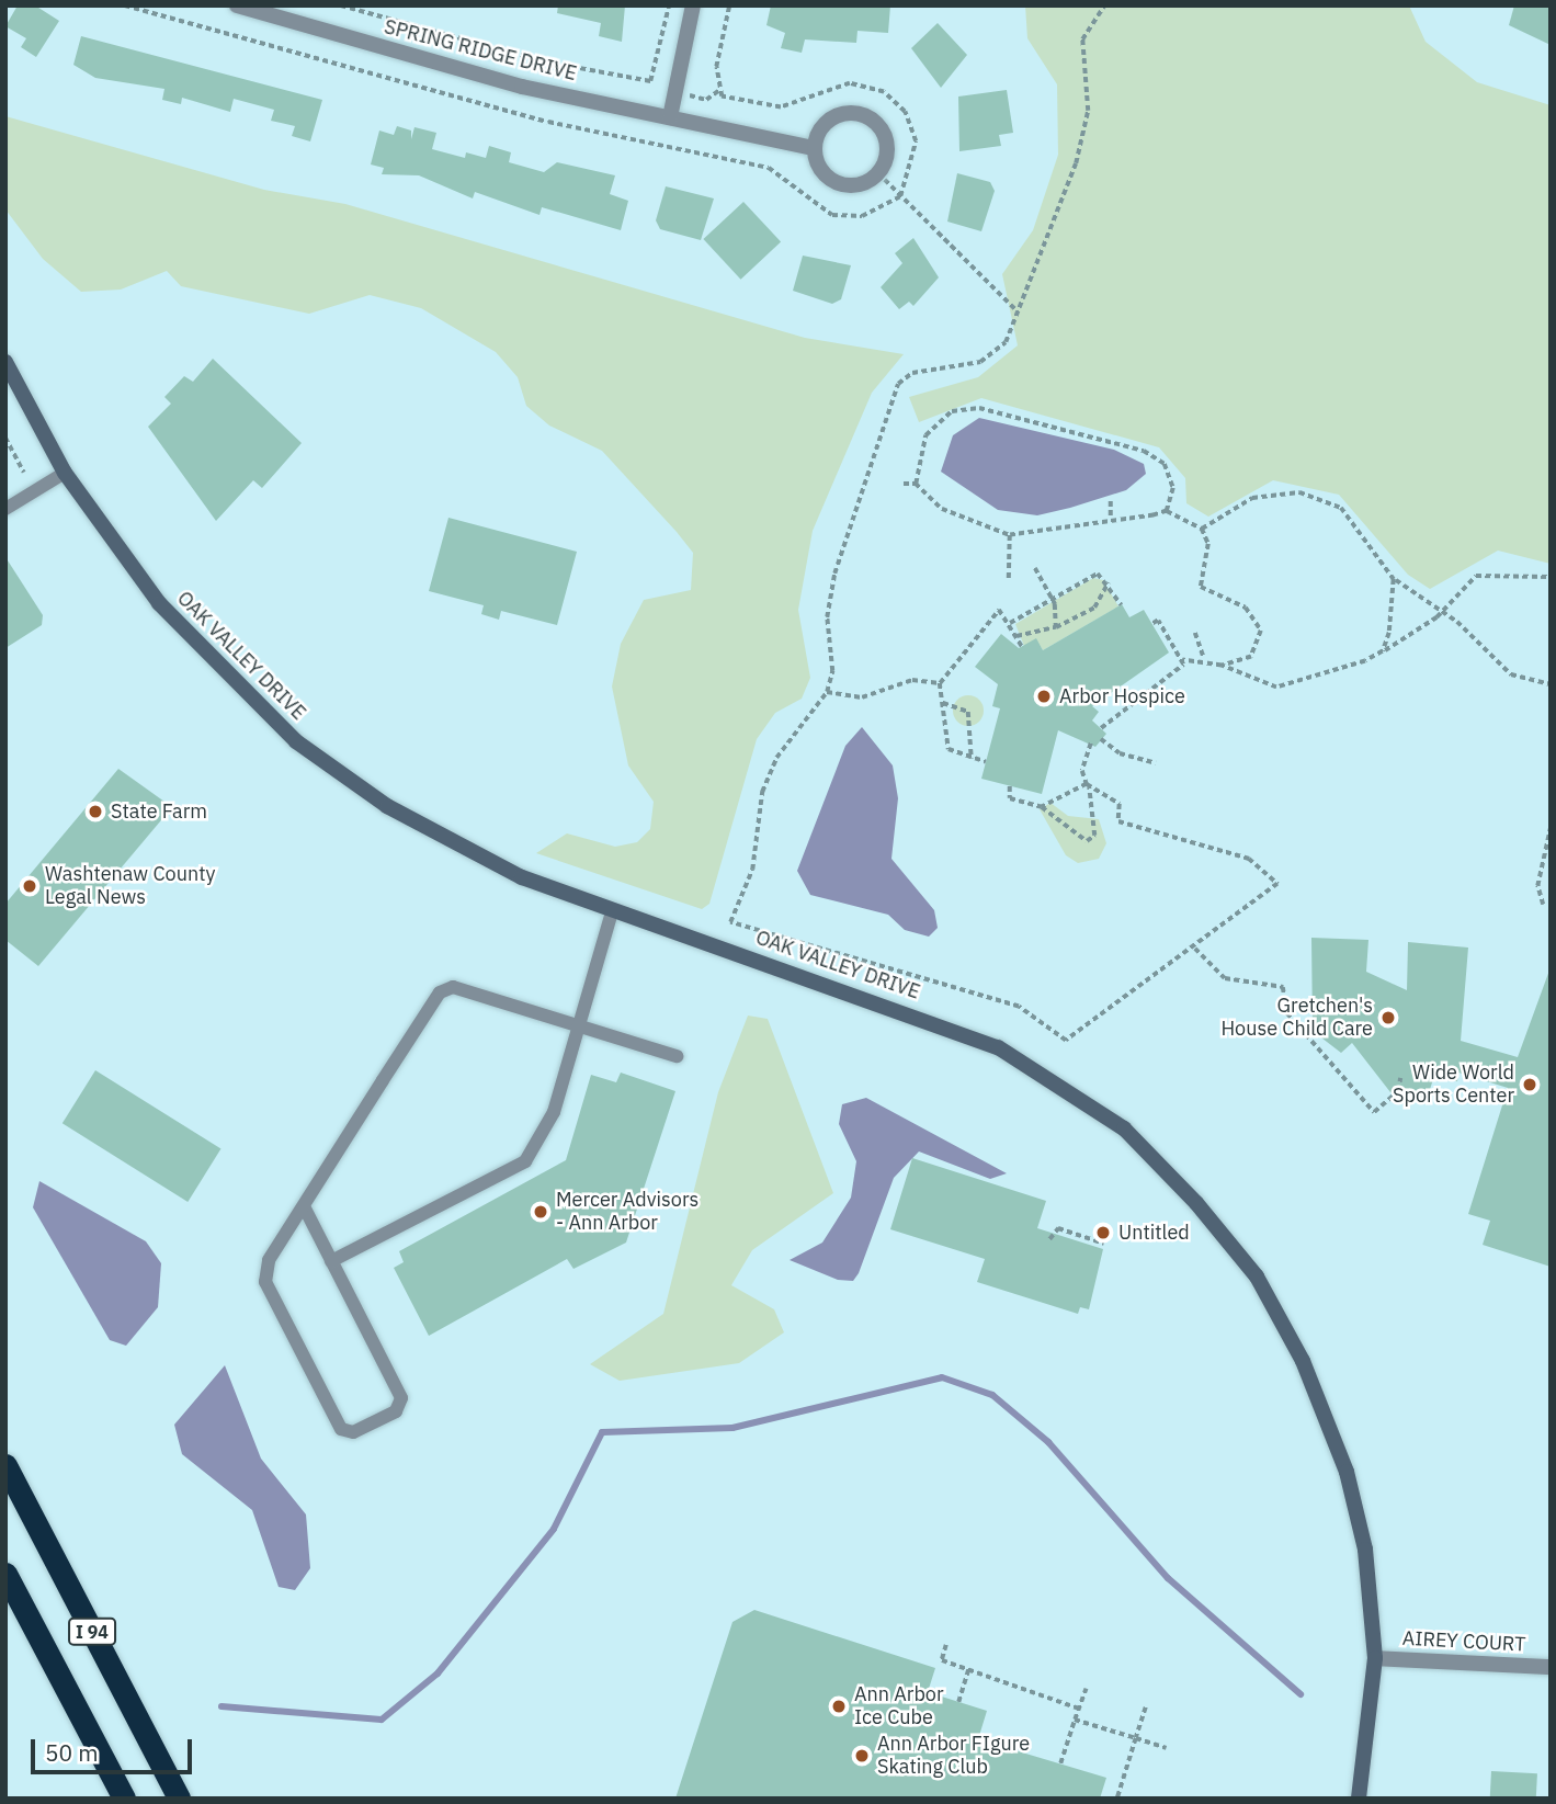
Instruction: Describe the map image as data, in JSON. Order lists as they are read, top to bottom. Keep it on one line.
{"streets":{"highway":["I 94"],"street":["SPRING RIDGE DRIVE","OAK VALLEY DRIVE","AIREY COURT"]},"crossings":[["OAK VALLEY DRIVE","AIREY COURT"]],"places":["Arbor Hospice","State Farm","Washtenaw County Legal News","Gretchen's House Child Care","Wide World Sports Center","Mercer Advisors - Ann Arbor","Untitled","Ann Arbor Ice Cube","Ann Arbor FIgure Skating Club"],"scale_bar":"50 m"}
